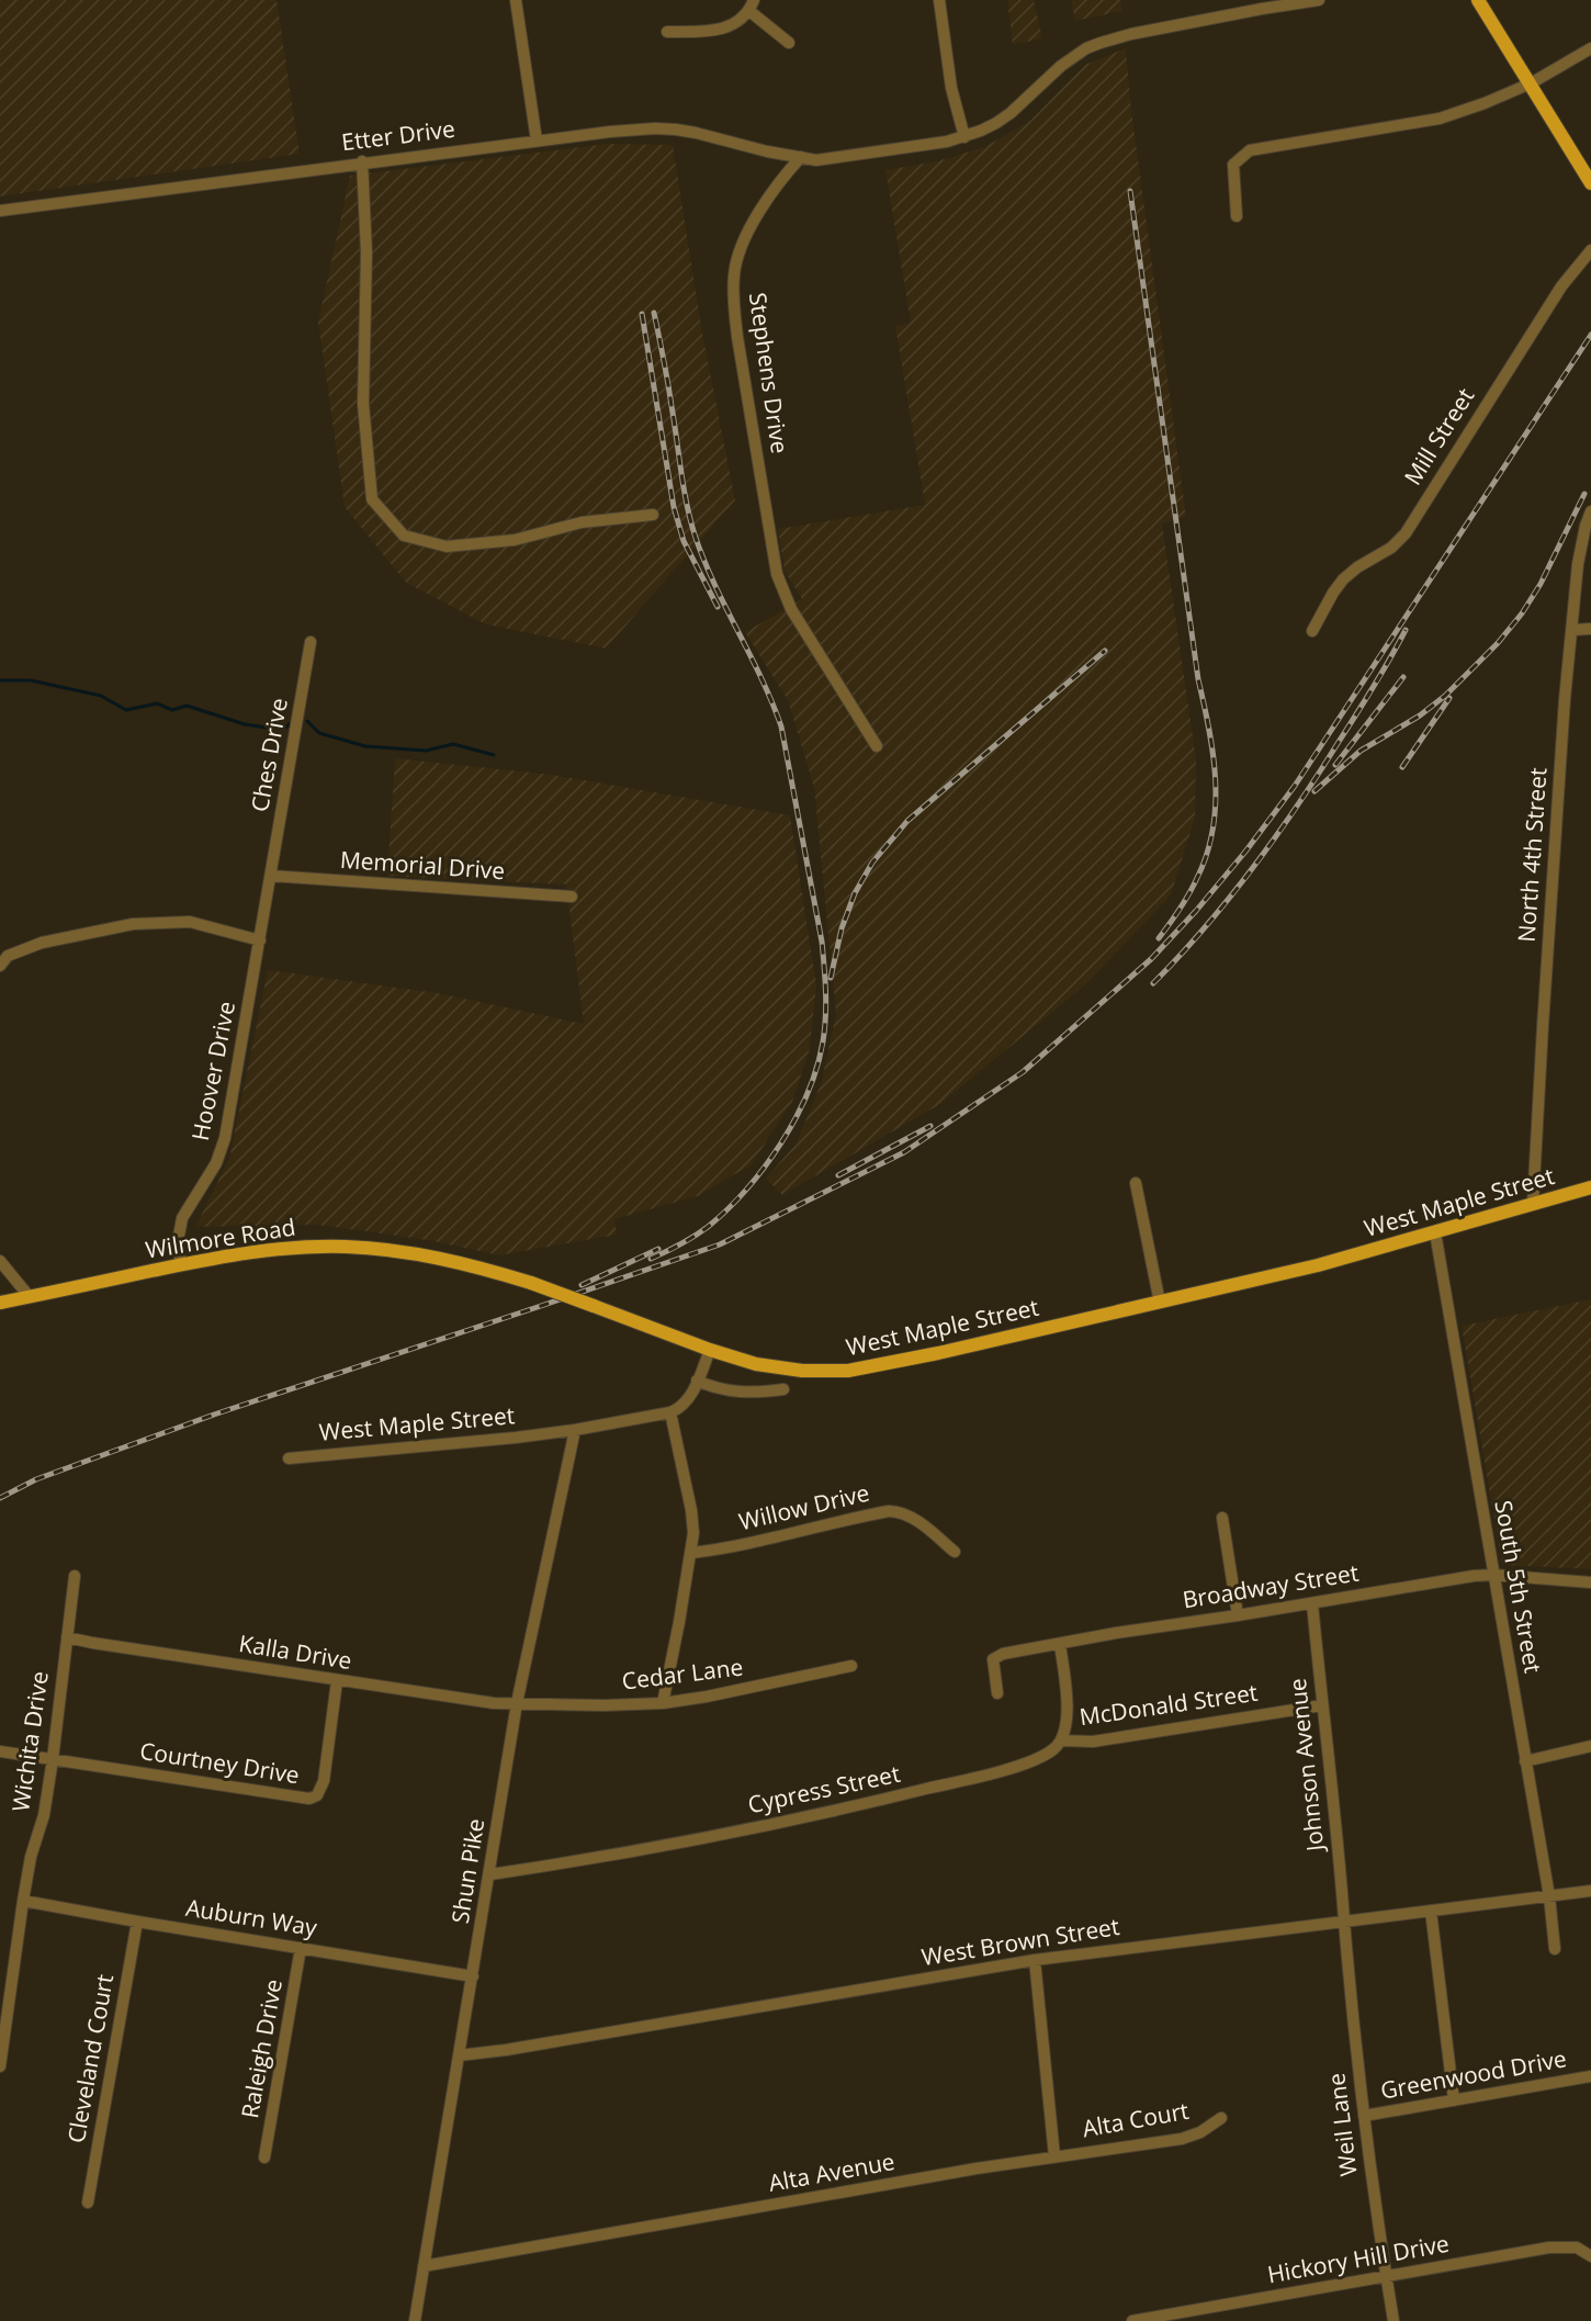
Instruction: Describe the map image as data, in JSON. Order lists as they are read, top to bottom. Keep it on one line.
{"streets":{"main road":["West Maple Street","Wilmore Road"],"street":["Etter Drive","Stephens Drive","Mill Street","Ches Drive","North 4th Street","Memorial Drive","Hoover Drive","Willow Drive","Broadway Street","South 5th Street","Kalla Drive","Cedar Lane","McDonald Street","Wichita Drive","Courtney Drive","Johnson Avenue","Cypress Street","Shun Pike","Auburn Way","West Brown Street","Raleigh Drive","Cleveland Court","Greenwood Drive","Alta Court","Weil Lane","Alta Avenue","Hickory Hill Drive"]},"crossings":[["Etter Drive","Stephens Drive"],["Ches Drive","Memorial Drive"],["Ches Drive","Hoover Drive"],["North 4th Street","West Maple Street"],["Memorial Drive","Hoover Drive"],["Hoover Drive","Wilmore Road"],["West Maple Street","Wilmore Road"],["West Maple Street","South 5th Street"],["West Maple Street","Shun Pike"],["Broadway Street","South 5th Street"],["Broadway Street","Johnson Avenue"],["South 5th Street","West Brown Street"],["Kalla Drive","Cedar Lane"],["Kalla Drive","Wichita Drive"],["Kalla Drive","Courtney Drive"],["Kalla Drive","Shun Pike"],["Cedar Lane","Shun Pike"],["McDonald Street","Johnson Avenue"],["McDonald Street","Cypress Street"],["Wichita Drive","Courtney Drive"],["Wichita Drive","Auburn Way"],["Johnson Avenue","West Brown Street"],["Johnson Avenue","Weil Lane"],["Cypress Street","Shun Pike"],["Shun Pike","Auburn Way"],["Shun Pike","West Brown Street"],["Shun Pike","Alta Avenue"],["Auburn Way","Raleigh Drive"],["Auburn Way","Cleveland Court"],["West Brown Street","Weil Lane"],["Greenwood Drive","Weil Lane"],["Alta Court","Alta Avenue"],["Weil Lane","Hickory Hill Drive"]]}
